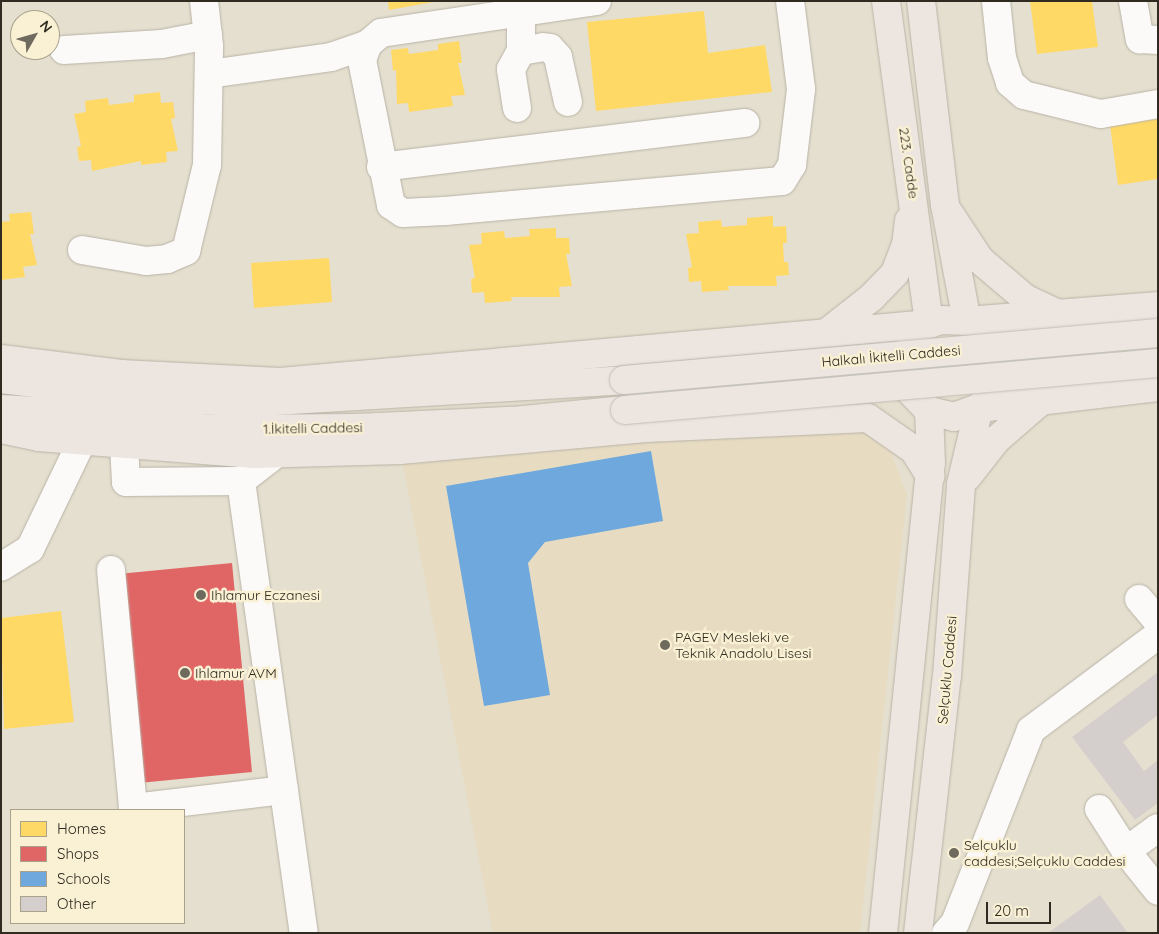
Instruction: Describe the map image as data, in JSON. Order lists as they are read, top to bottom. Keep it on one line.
{"streets":{"main road":["223. Cadde","Halkalı İkitelli Caddesi","1.İkitelli Caddesi","Selçuklu Caddesi"]},"crossings":[["223. Cadde","Selçuklu Caddesi"],["Halkalı İkitelli Caddesi","1.İkitelli Caddesi"]],"places":["Ihlamur Eczanesi","PAGEV Mesleki ve Teknik Anadolu Lisesi","Ihlamur AVM","Selçuklu caddesi;Selçuklu Caddesi"],"legend":["Homes","Shops","Schools","Other"],"scale_bar":"20 m","north":"top right"}
